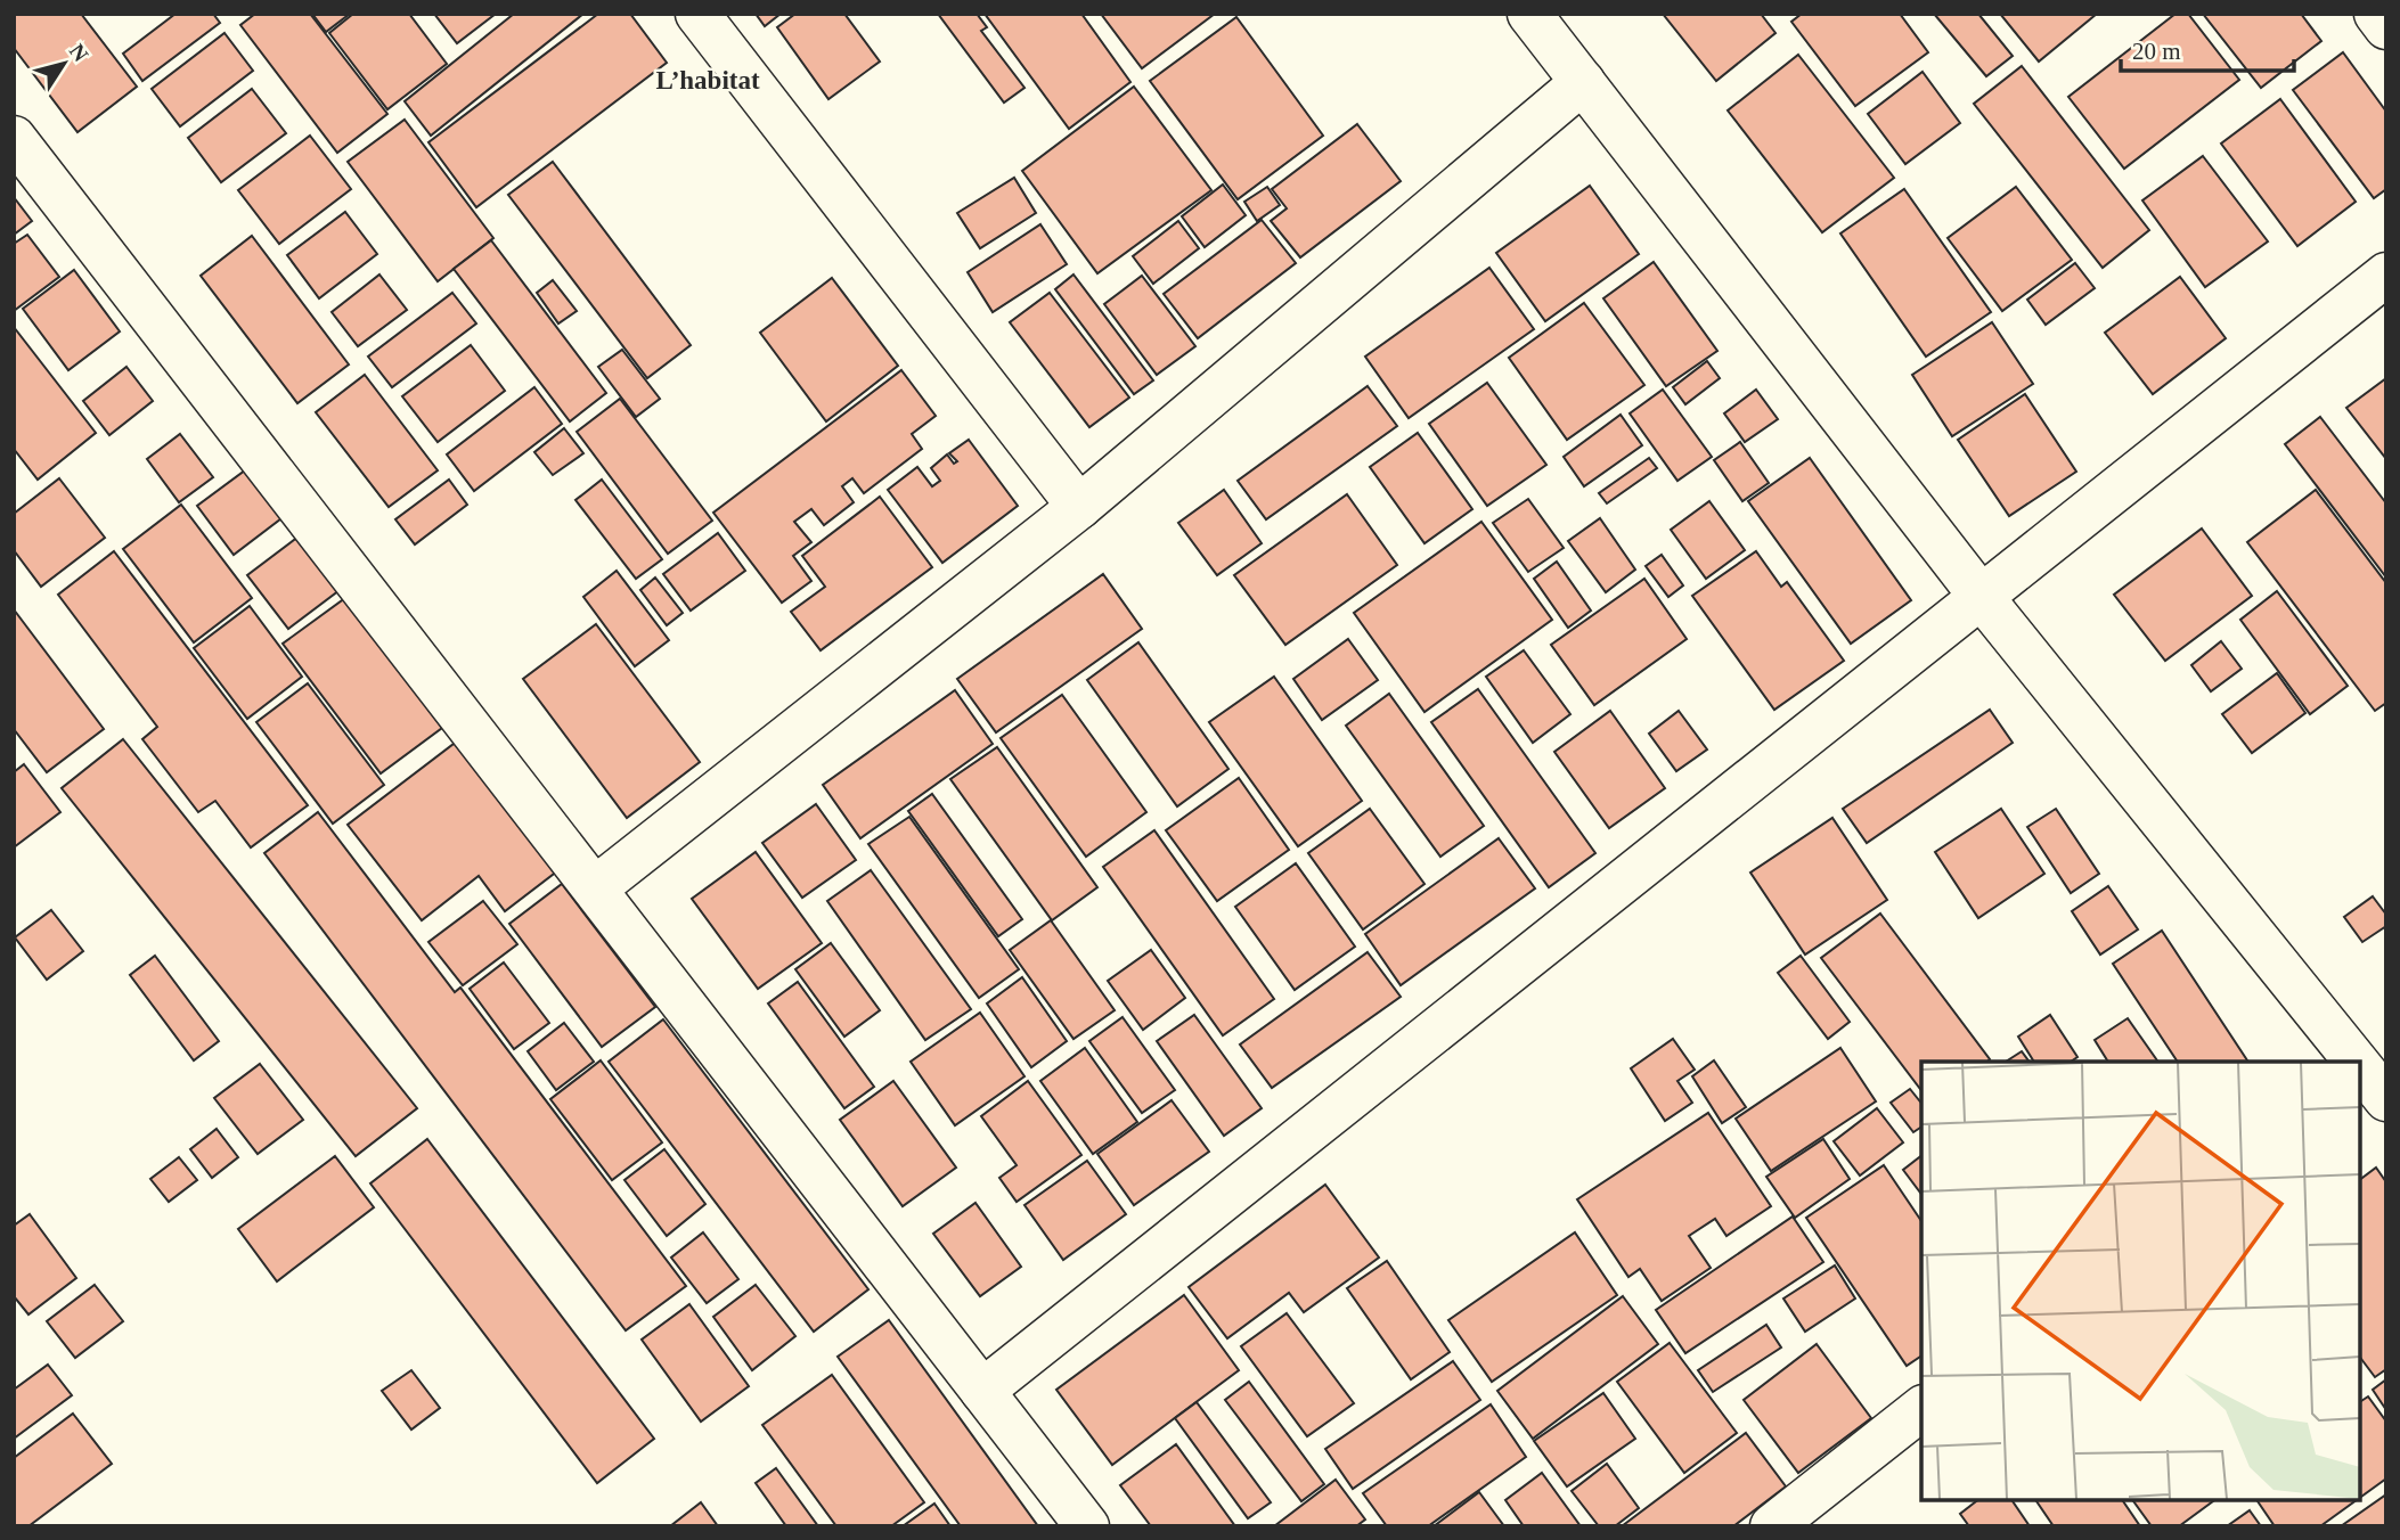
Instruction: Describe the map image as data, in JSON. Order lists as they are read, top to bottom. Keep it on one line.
{"districts":["L’habitat"],"scale_bar":"20 m","north":"top right"}
